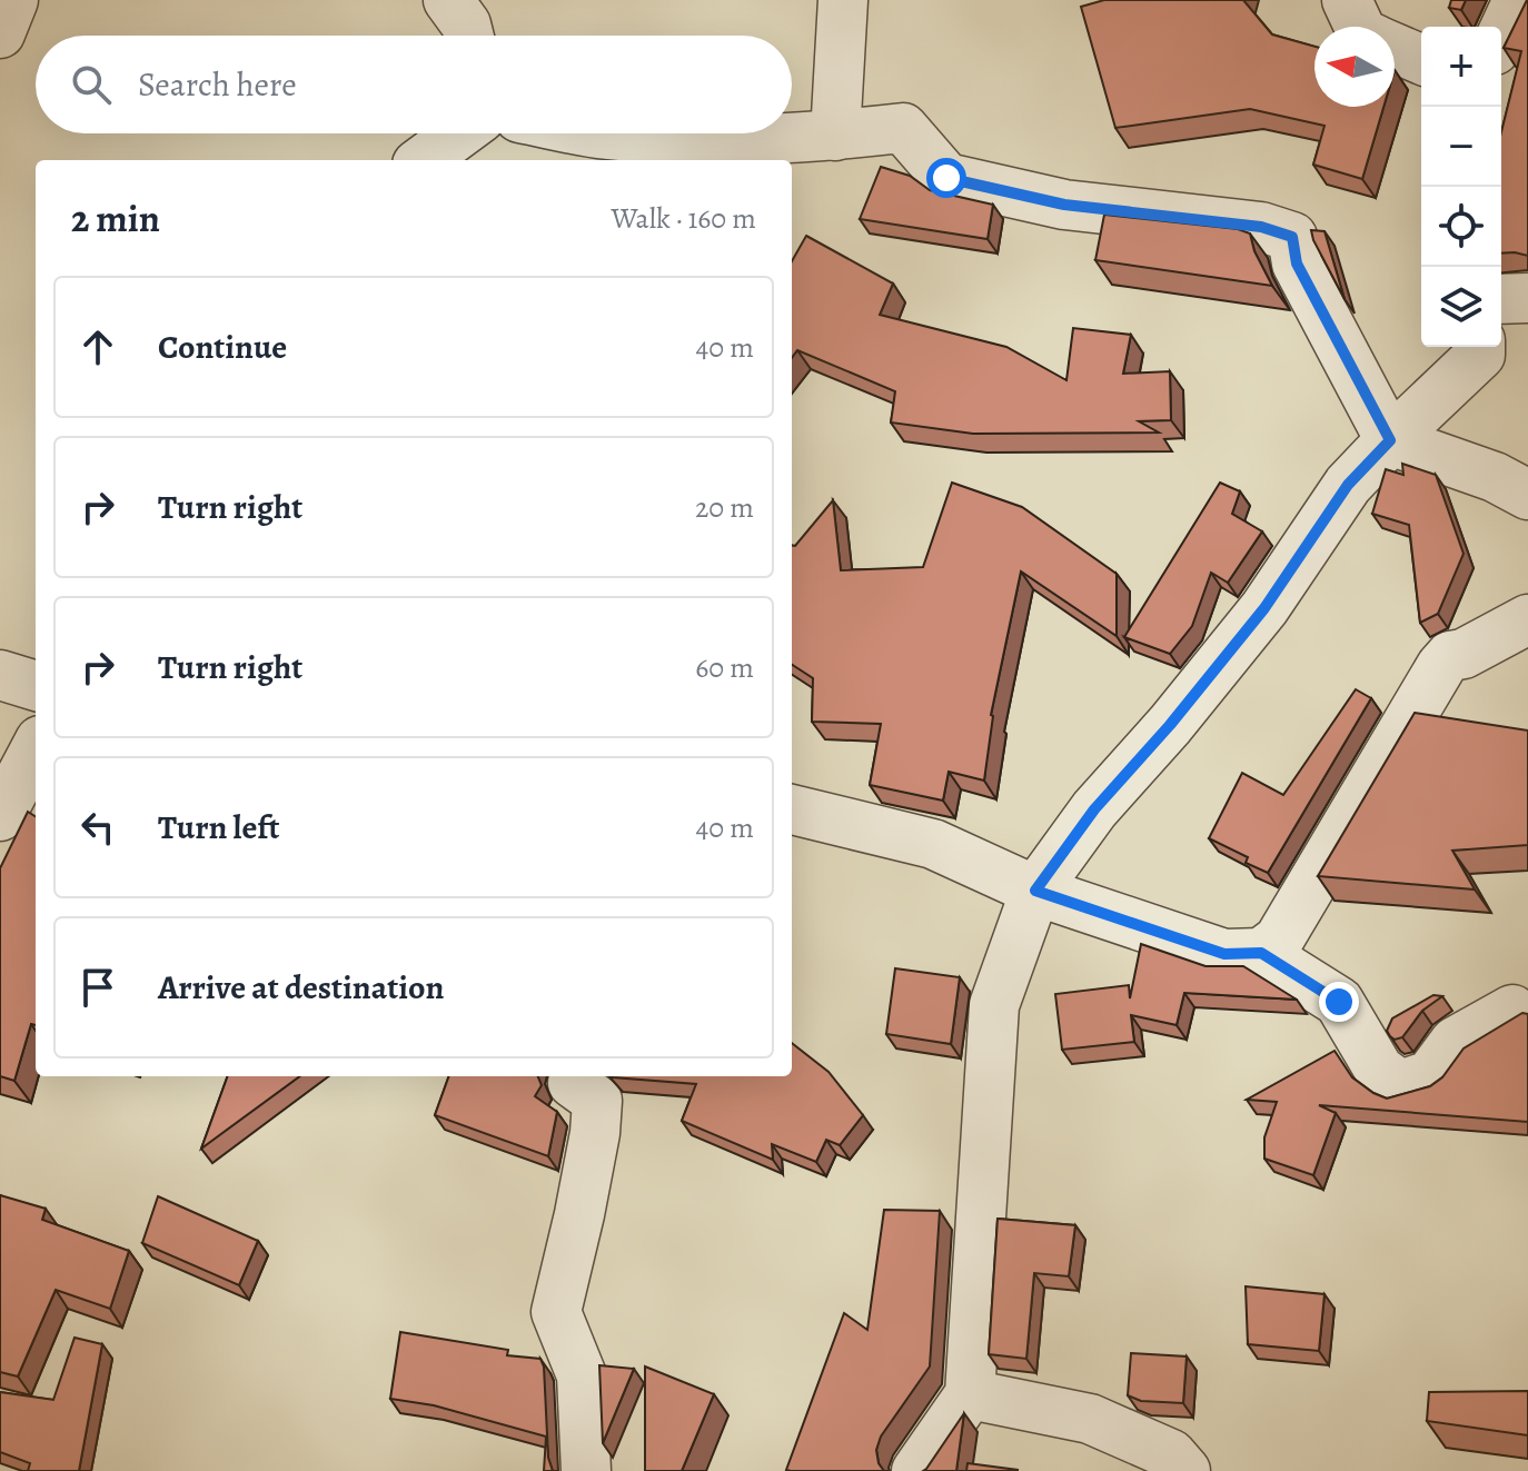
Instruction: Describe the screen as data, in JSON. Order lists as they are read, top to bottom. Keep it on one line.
{"north":"left","page":{"map_buttons":["+","−"],"search":"Search here","heading":["2 min","Walk · 160 m"],"list":[["Continue","40 m"],["Turn right","20 m"],["Turn right","60 m"],["Turn left","40 m"],"Arrive at destination"]}}
